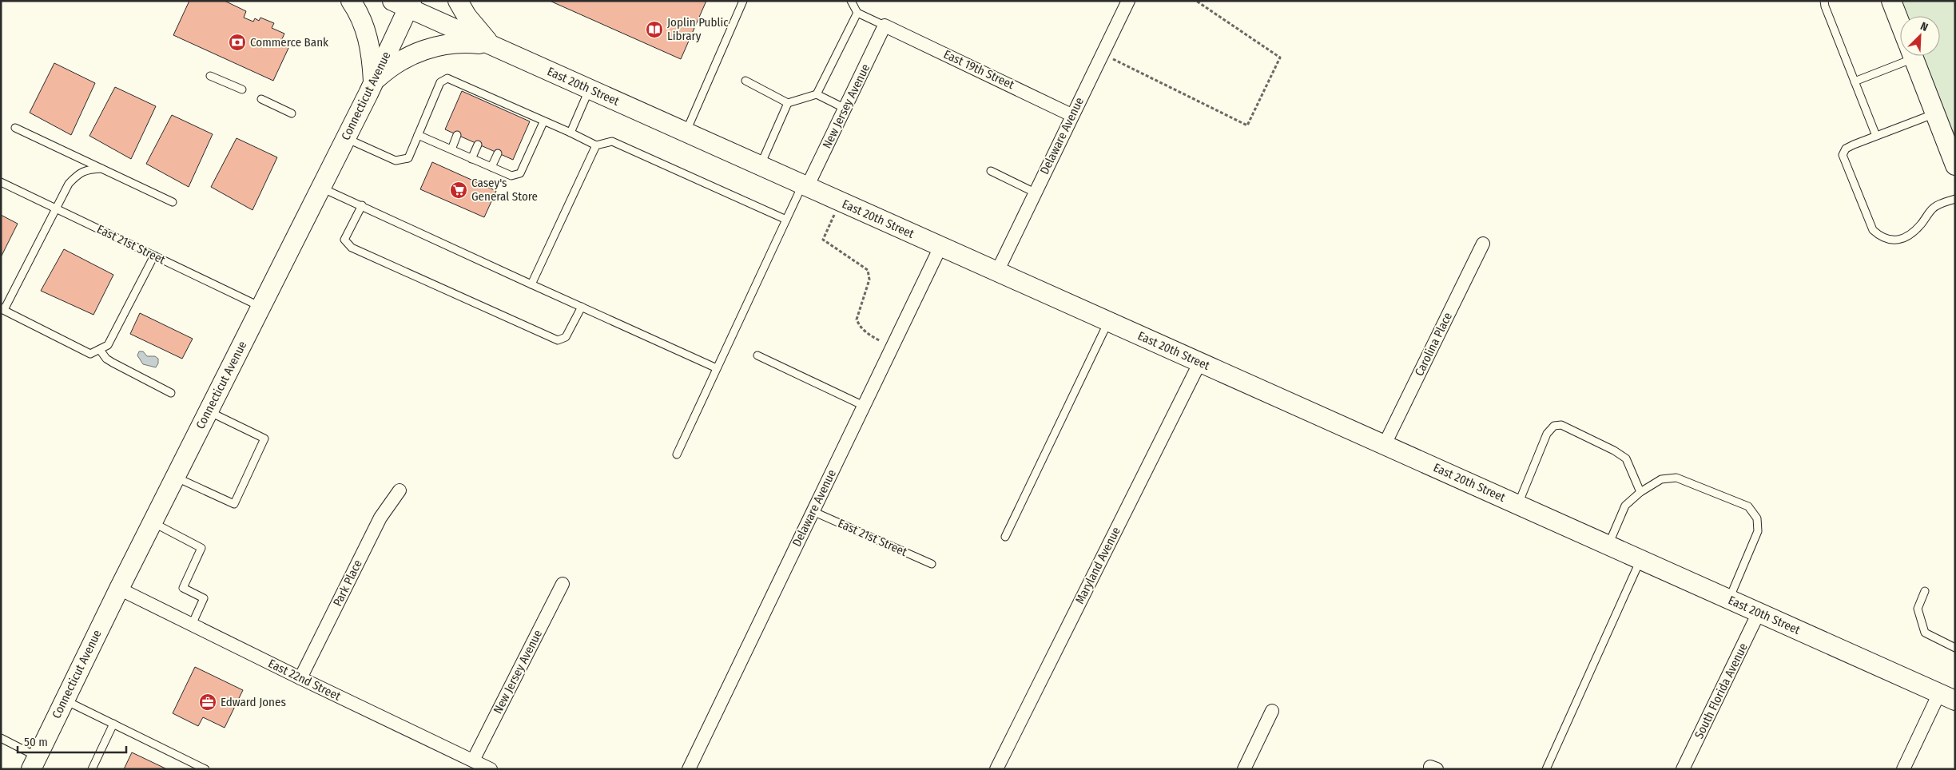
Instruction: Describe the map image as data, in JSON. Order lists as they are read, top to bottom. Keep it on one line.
{"streets":{"main road":["East 20th Street","Connecticut Avenue"],"street":["East 19th Street","New Jersey Avenue","Delaware Avenue","Carolina Place","Maryland Avenue","Park Place","East 22nd Street","South Florida Avenue"],"lane":["East 21st Street"]},"crossings":[["East 19th Street","New Jersey Avenue"],["East 19th Street","Delaware Avenue"],["East 20th Street","Connecticut Avenue"],["East 20th Street","New Jersey Avenue"],["East 20th Street","Delaware Avenue"],["East 20th Street","Carolina Place"],["East 20th Street","Maryland Avenue"],["East 20th Street","South Florida Avenue"],["Connecticut Avenue","East 21st Street"],["Connecticut Avenue","East 22nd Street"],["New Jersey Avenue","East 22nd Street"],["Delaware Avenue","East 21st Street"],["Park Place","East 22nd Street"]],"places":{"library":["Joplin Public Library"],"bank":["Commerce Bank"],"supermarket":["Casey's General Store"],"office":["Edward Jones"]},"scale_bar":"50 m","north":"top right"}
